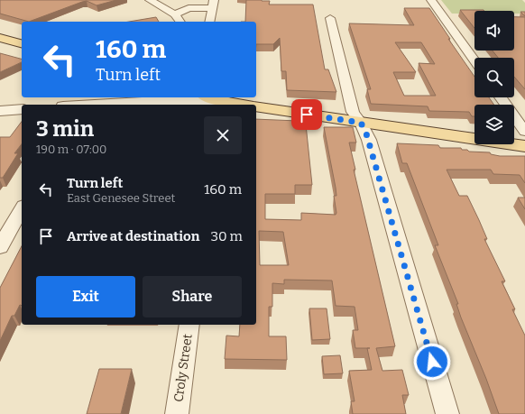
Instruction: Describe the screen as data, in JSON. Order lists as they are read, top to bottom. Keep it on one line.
{"streets":{"street":["Croly Street"]},"page":{"turn":["160 m","Turn left"],"heading":["3 min","190 m · 07:00"],"list":[{"name":"Turn left","note":"East Genesee Street","value":"160 m"},{"name":"Arrive at destination","value":"30 m"}],"buttons":["Exit","Share"]}}
